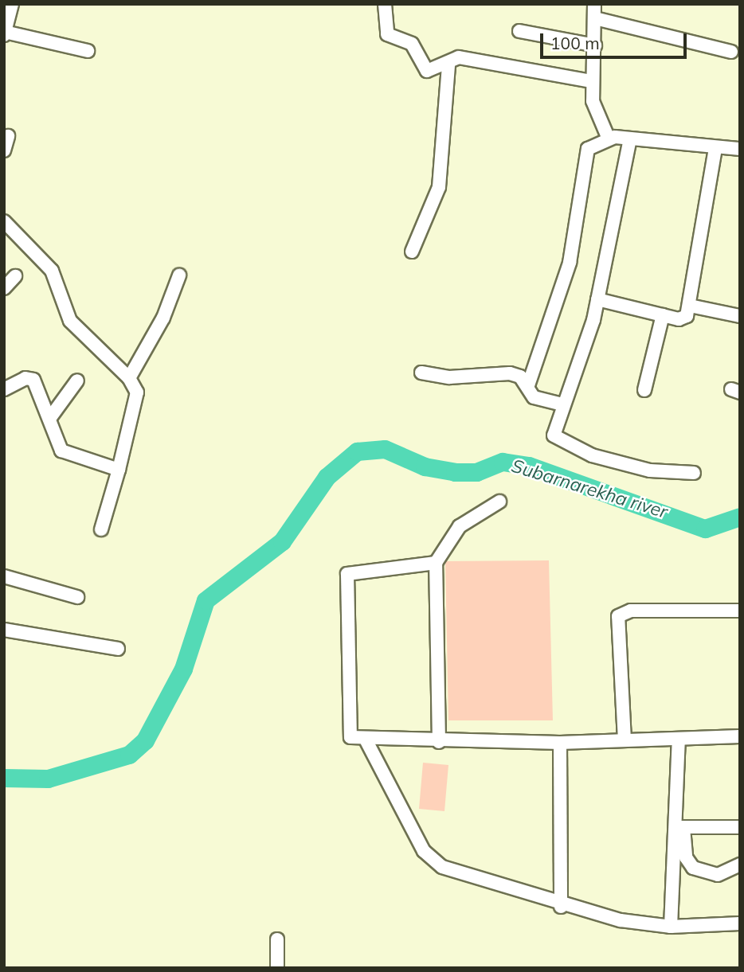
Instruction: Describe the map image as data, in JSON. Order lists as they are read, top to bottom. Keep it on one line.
{"water":["Subarnarekha river"],"scale_bar":"100 m"}
